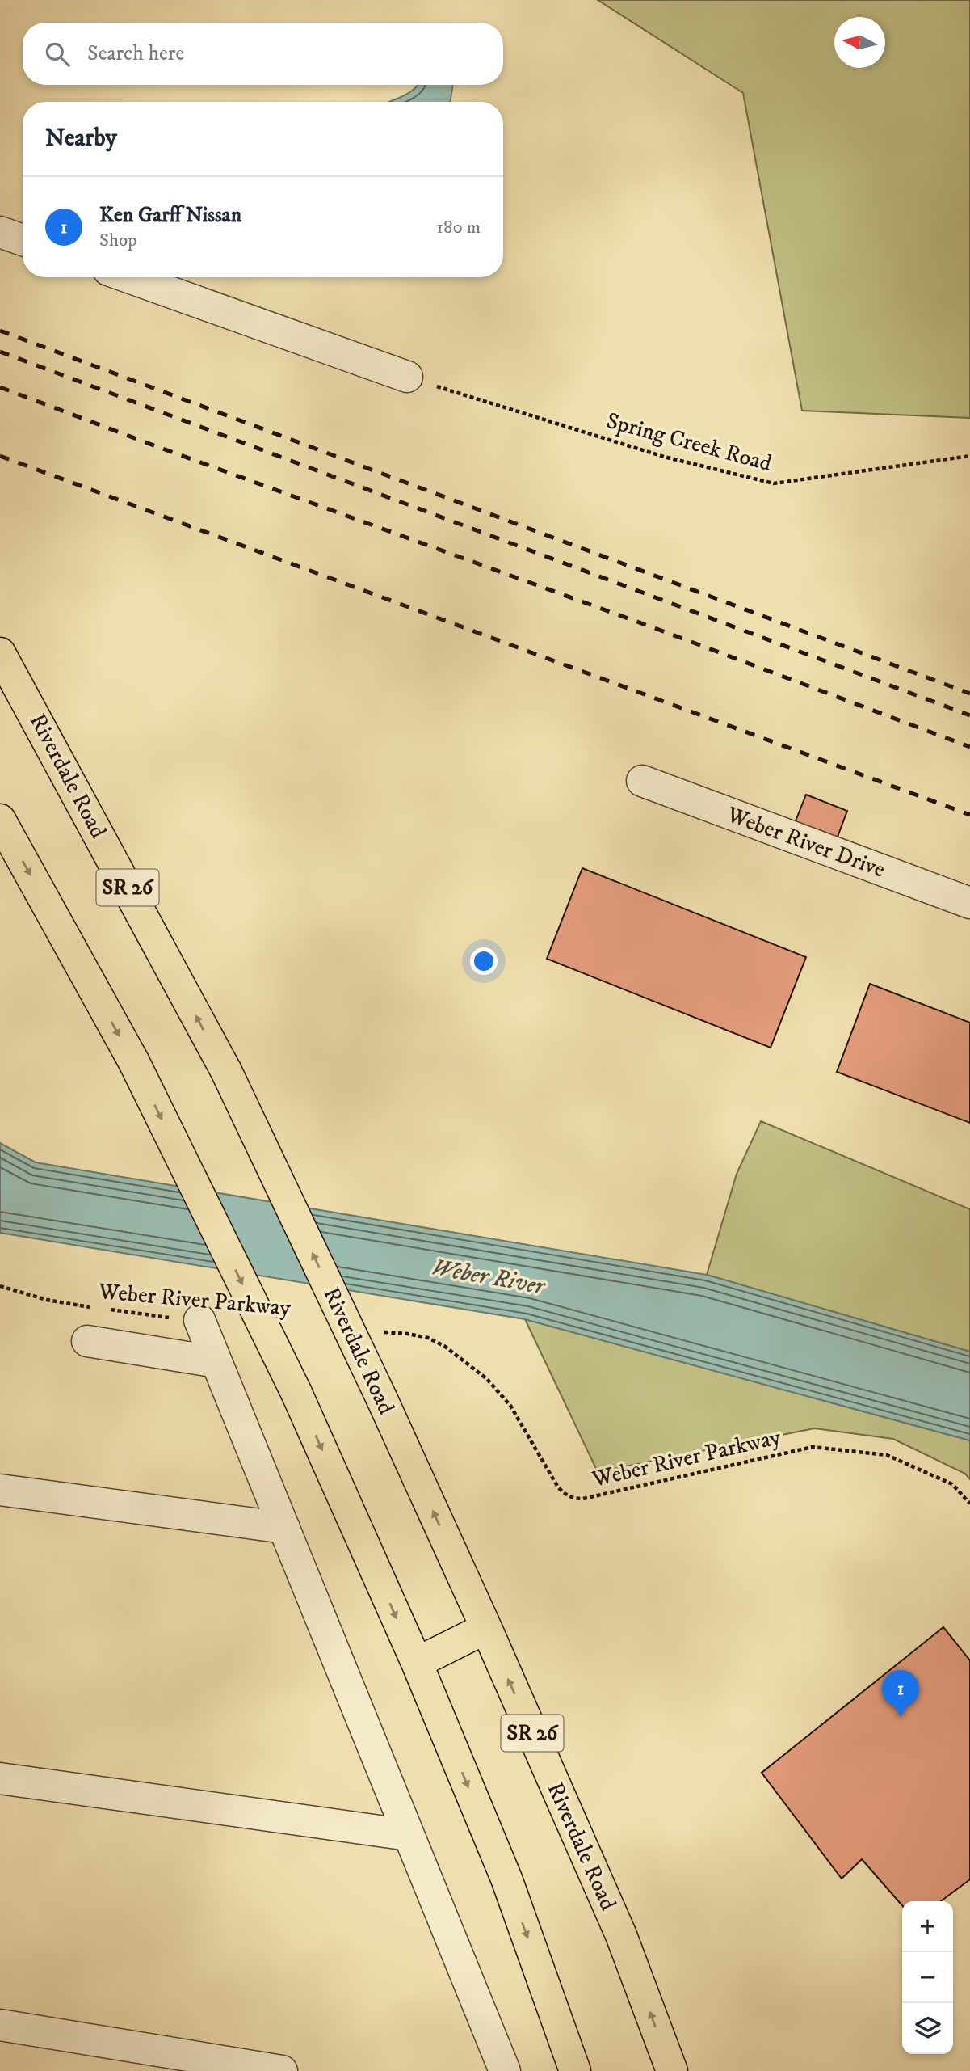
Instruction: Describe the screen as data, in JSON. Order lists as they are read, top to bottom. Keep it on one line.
{"streets":{"main road":["Riverdale Road","SR 26"],"street":["Weber River Drive"],"path":["Spring Creek Road","Weber River Parkway"]},"water":["Weber River"],"north":"left","page":{"search":"Search here","heading":"Nearby","list":[{"mark":"1","name":"Ken Garff Nissan","note":"Shop","value":"180 m"}],"pins":"1","map_buttons":["+","−"]}}
